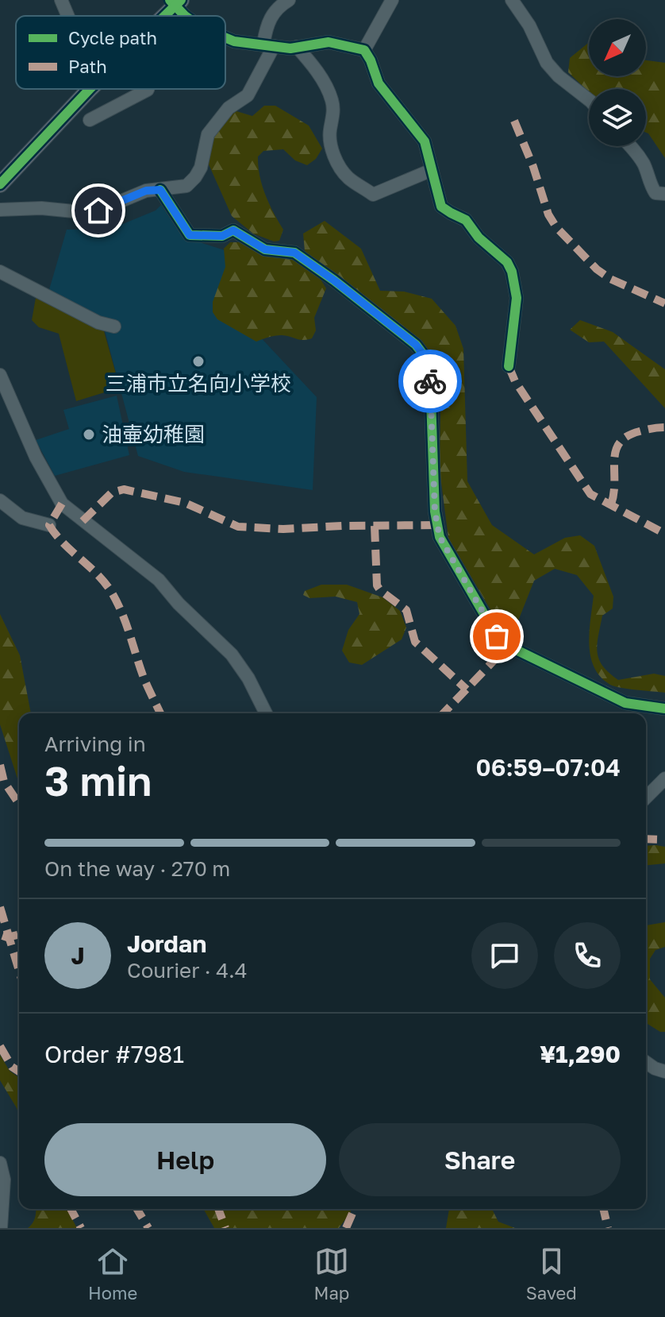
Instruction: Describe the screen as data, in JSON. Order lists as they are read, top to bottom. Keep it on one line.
{"places":["三浦市立名向小学校","油壷幼稚園"],"legend":["Cycle path","Path"],"north":"bottom left","page":{"heading":["3 min","Arriving in","06:59–07:04"],"panel":["Jordan","Courier · 4.4","Order #7981","¥1,290"],"bar":"On the way · 270 m","round":"J","buttons":["Help","Share"],"tabs":["Home","Map","Saved"]}}
